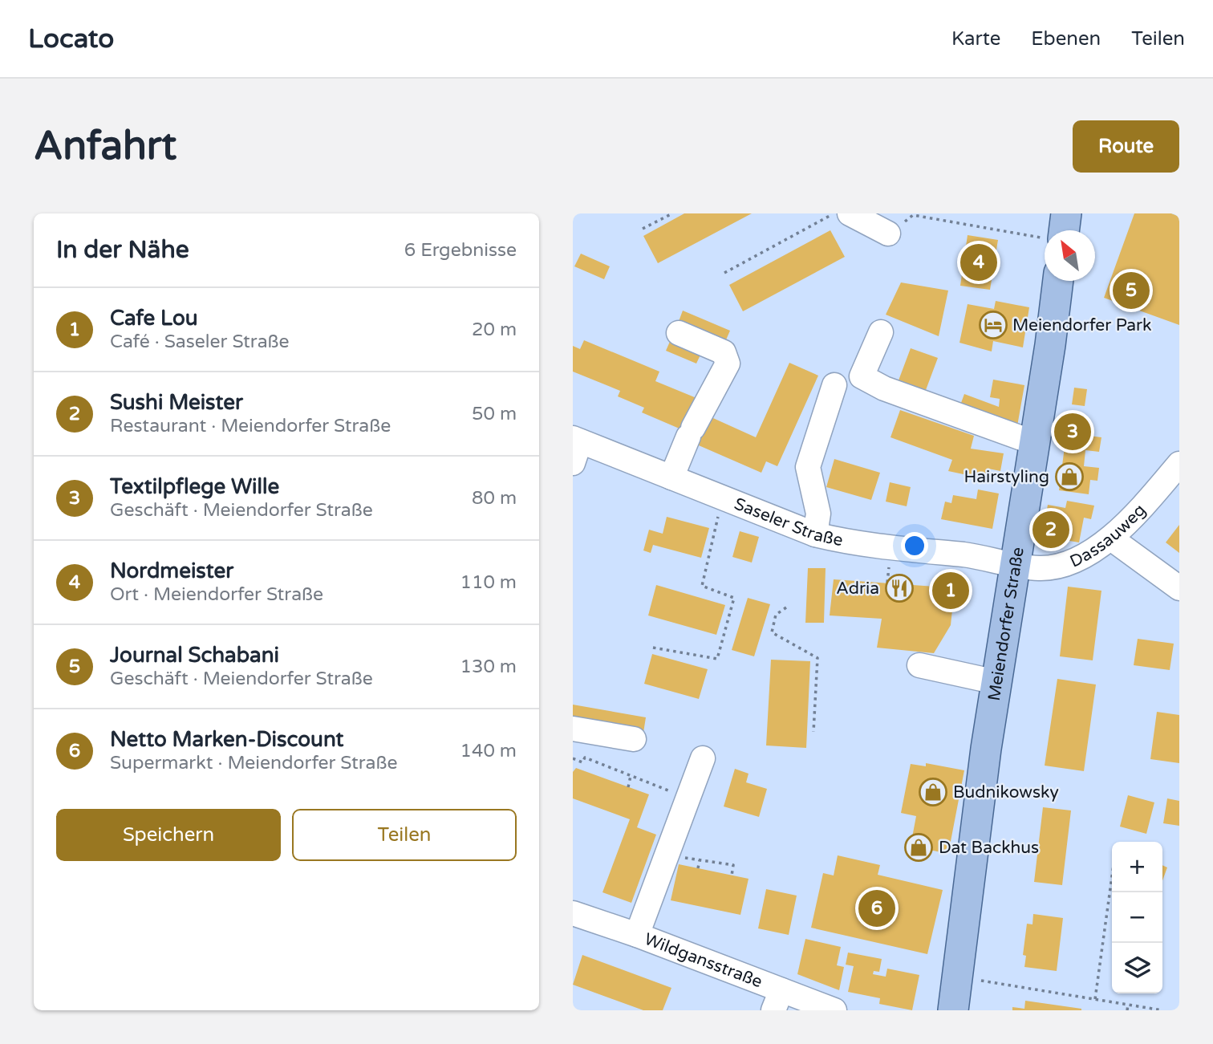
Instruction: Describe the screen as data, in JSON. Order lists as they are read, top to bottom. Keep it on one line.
{"streets":{"main road":["Meiendorfer Straße"],"street":["Saseler Straße","Dassauweg","Wildgansstraße"]},"crossings":[["Saseler Straße","Dassauweg"],["Saseler Straße","Meiendorfer Straße"],["Dassauweg","Meiendorfer Straße"]],"places":{"hotel":["Meiendorfer Park"],"shop":["Hairstyling","Budnikowsky","Dat Backhus"],"restaurant":["Adria"]},"north":"top left","page":{"header":"Locato","nav":["Karte","Ebenen","Teilen"],"buttons":["Route",["Speichern","Teilen"]],"title":"Anfahrt","heading":["In der Nähe","6 Ergebnisse"],"pins":["4","5","3","2","1","6"],"list":[{"mark":"1","name":"Cafe Lou","note":"Café · Saseler Straße","value":"20 m"},{"mark":"2","name":"Sushi Meister","note":"Restaurant · Meiendorfer Straße","value":"50 m"},{"mark":"3","name":"Textilpflege Wille","note":"Geschäft · Meiendorfer Straße","value":"80 m"},{"mark":"4","name":"Nordmeister","note":"Ort · Meiendorfer Straße","value":"110 m"},{"mark":"5","name":"Journal Schabani","note":"Geschäft · Meiendorfer Straße","value":"130 m"},{"mark":"6","name":"Netto Marken-Discount","note":"Supermarkt · Meiendorfer Straße","value":"140 m"}],"map_buttons":["+","−"]}}
